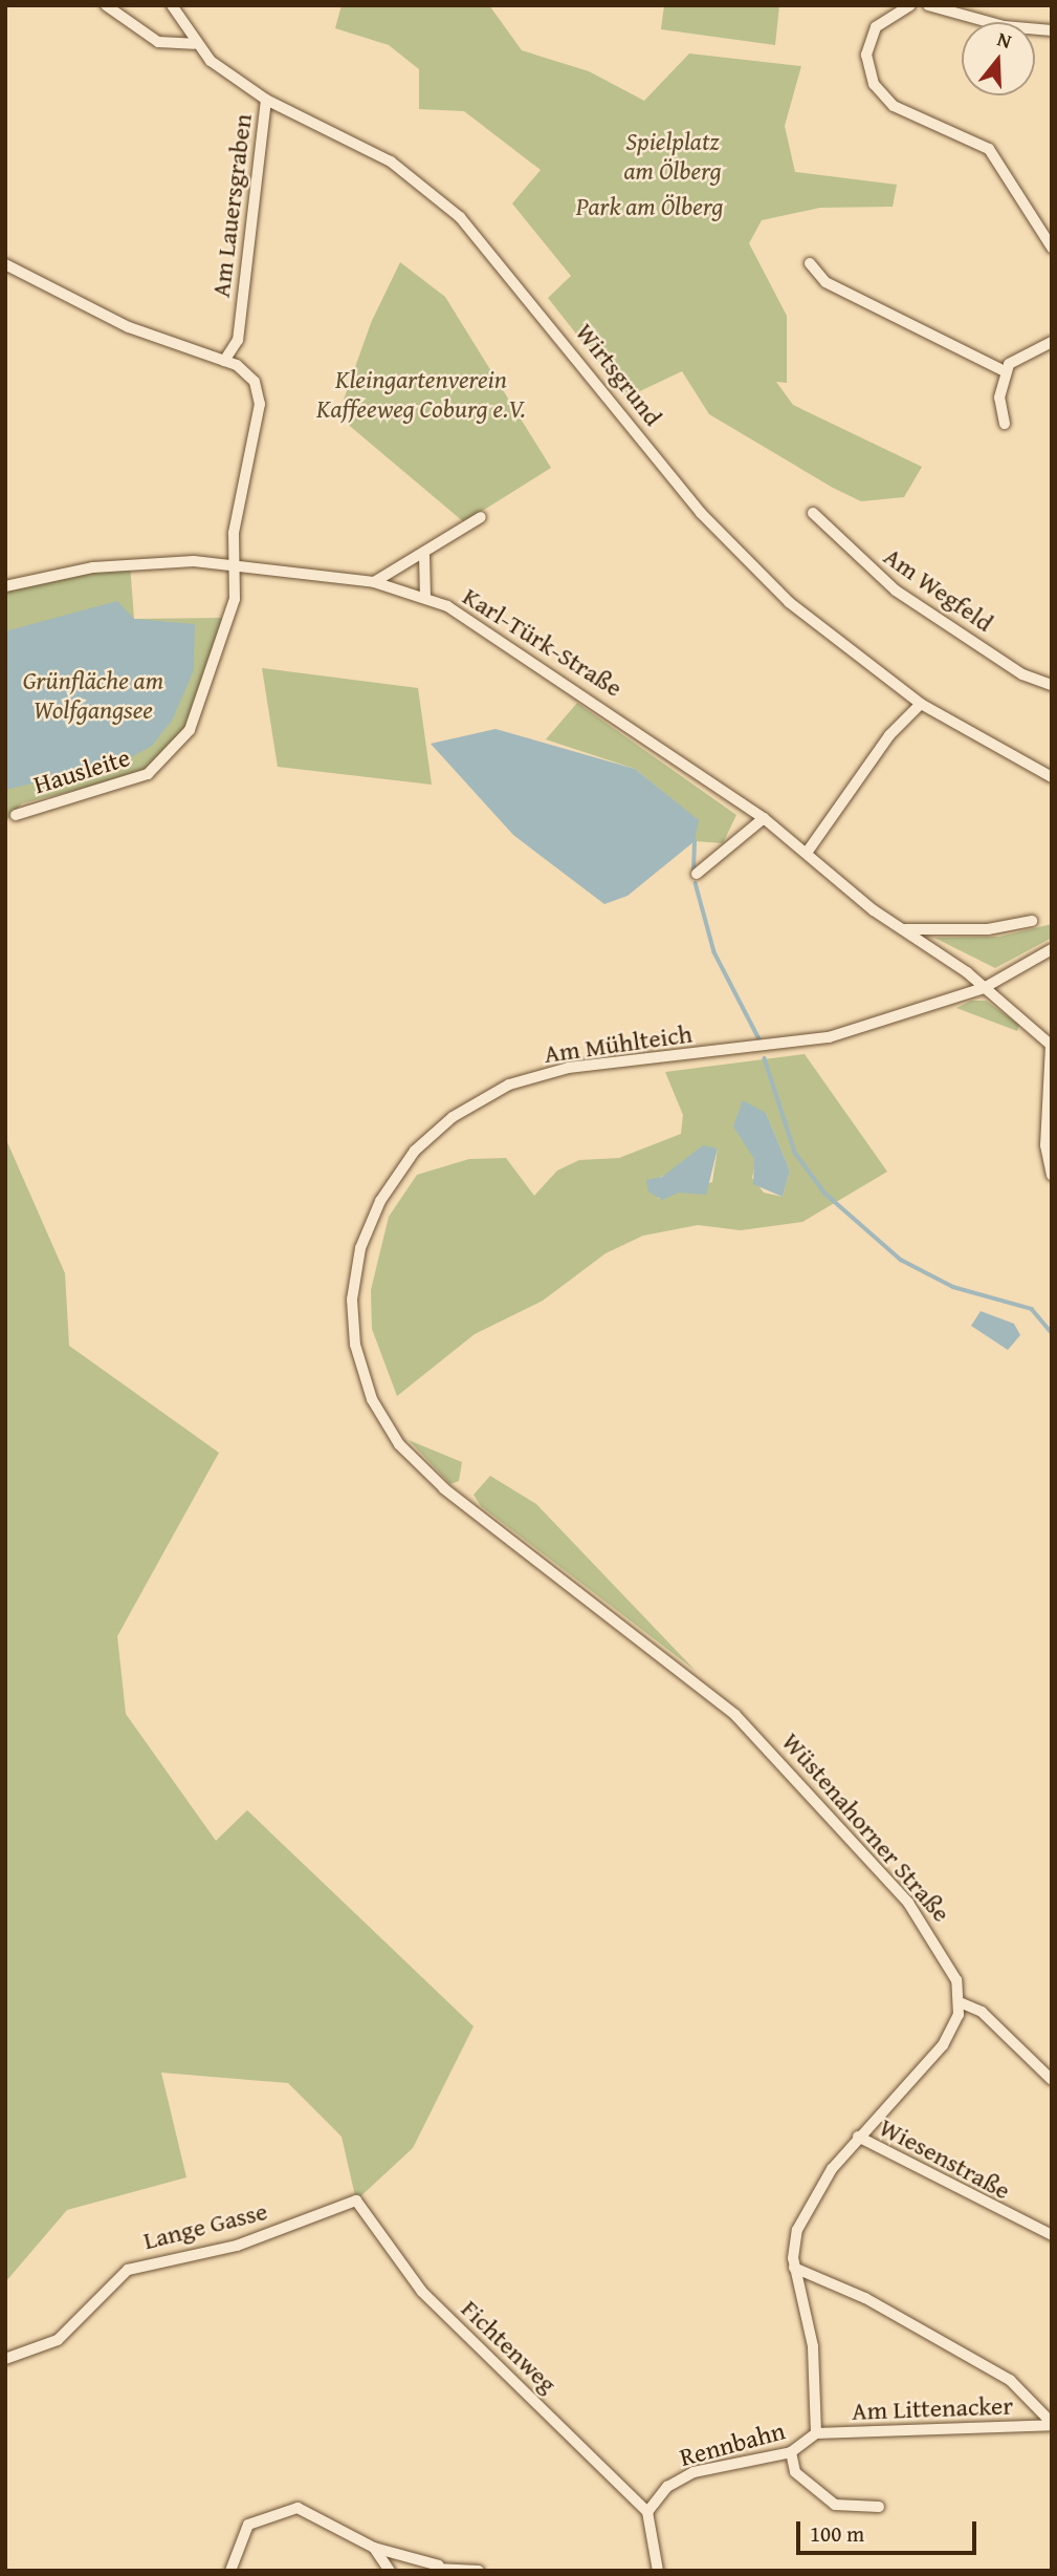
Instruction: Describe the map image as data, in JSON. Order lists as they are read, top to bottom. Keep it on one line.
{"streets":{"street":["Am Lauersgraben","Wirtsgrund","Am Wegfeld","Karl-Türk-Straße","Hausleite","Am Mühlteich","Wüstenahorner Straße","Wiesenstraße","Lange Gasse","Fichtenweg","Am Littenacker","Rennbahn"]},"crossings":[["Am Lauersgraben","Wirtsgrund"],["Am Lauersgraben","Hausleite"],["Karl-Türk-Straße","Hausleite"],["Karl-Türk-Straße","Am Mühlteich"],["Am Mühlteich","Wüstenahorner Straße"],["Lange Gasse","Fichtenweg"],["Fichtenweg","Rennbahn"],["Am Littenacker","Rennbahn"]],"parks":["Spielplatz am Ölberg","Park am Ölberg","Kleingartenverein Kaffeeweg Coburg e.V.","Grünfläche am Wolfgangsee"],"scale_bar":"100 m","north":"top"}
